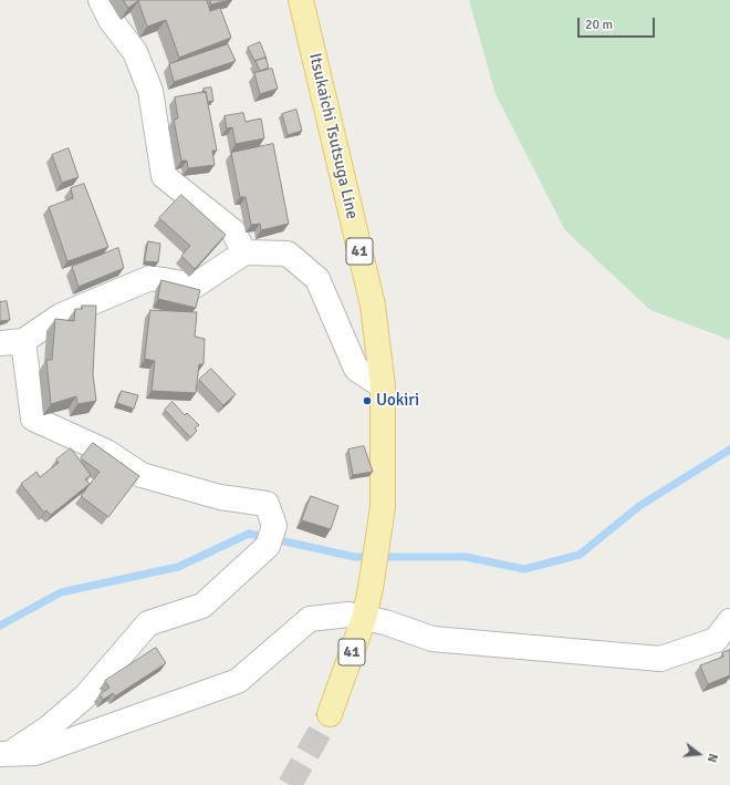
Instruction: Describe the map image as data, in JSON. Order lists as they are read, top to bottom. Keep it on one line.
{"streets":{"main road":["Itsukaichi Tsutsuga Line","41"]},"places":["Uokiri"],"scale_bar":"20 m","north":"right"}
